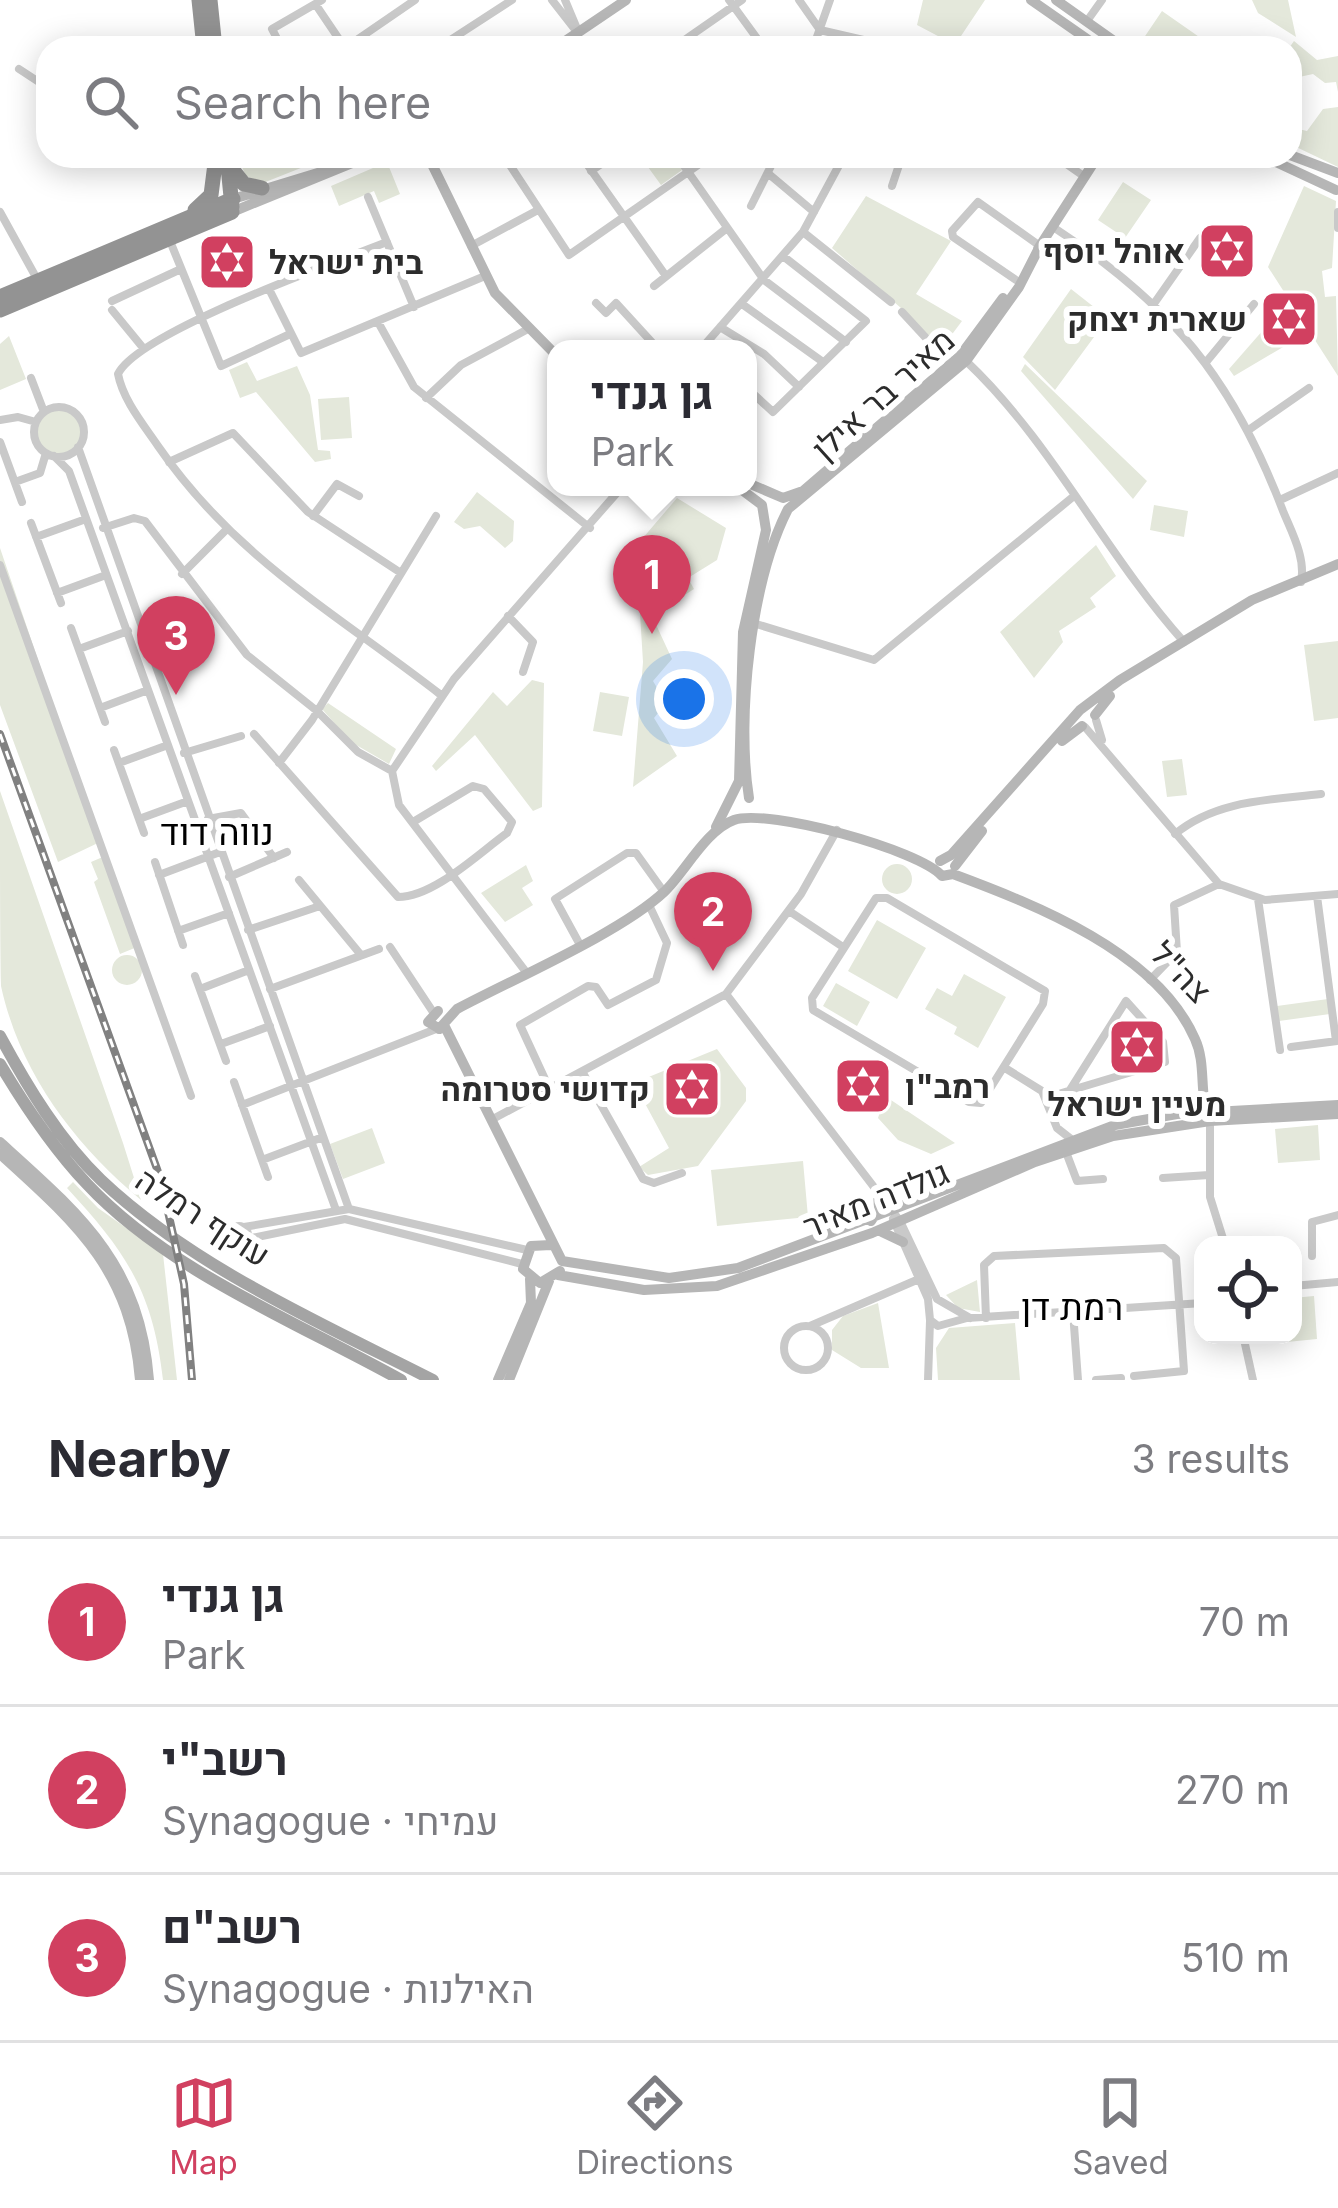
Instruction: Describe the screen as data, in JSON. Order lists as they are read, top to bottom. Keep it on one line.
{"streets":{"main road":["עוקף רמלה"],"street":["מאיר בר אילן","צה\"ל","גולדה מאיר"]},"crossings":[["צה\"ל","גולדה מאיר"]],"districts":["נווה דוד","רמת דן"],"places":{"synagogue":["אוהל יוסף","בית ישראל","שארית יצחק","מעיין ישראל","רמב\"ן","קדושי סטרומה"]},"page":{"search":"Search here","popup":["גן גנדי","Park"],"pins":["1","3","2"],"heading":["Nearby","3 results"],"list":[{"mark":"1","name":"גן גנדי","note":"Park","value":"70 m"},{"mark":"2","name":"רשב\"י","note":"Synagogue · עמיחי","value":"270 m"},{"mark":"3","name":"רשב\"ם","note":"Synagogue · האילנות","value":"510 m"}],"nav":["Map","Directions","Saved"]}}
